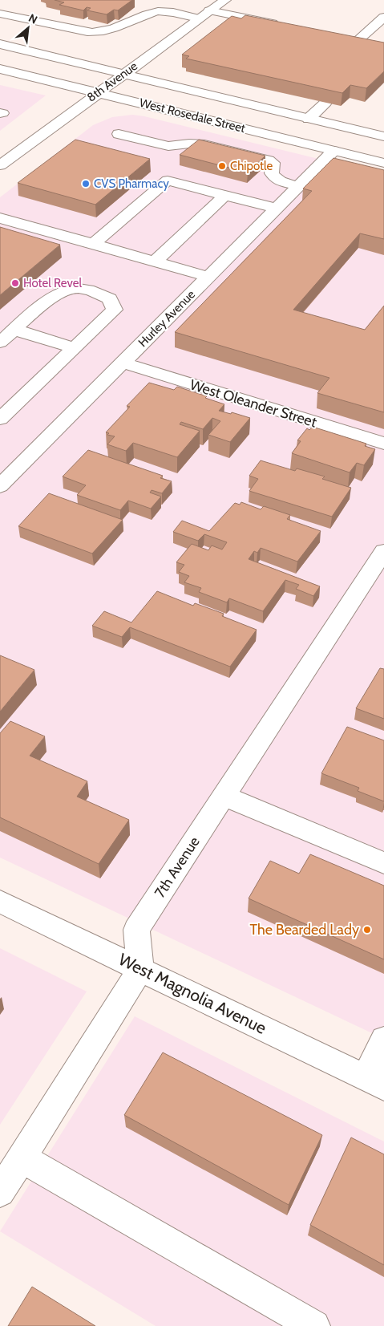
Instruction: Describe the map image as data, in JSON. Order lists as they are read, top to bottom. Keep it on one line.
{"streets":{"street":["8th Avenue","West Rosedale Street","Hurley Avenue","West Oleander Street","7th Avenue","West Magnolia Avenue"]},"crossings":[["8th Avenue","West Rosedale Street"],["West Rosedale Street","Hurley Avenue"],["Hurley Avenue","West Oleander Street"],["7th Avenue","West Magnolia Avenue"]],"places":["Chipotle","CVS Pharmacy","Hotel Revel","The Bearded Lady"],"north":"top right"}
